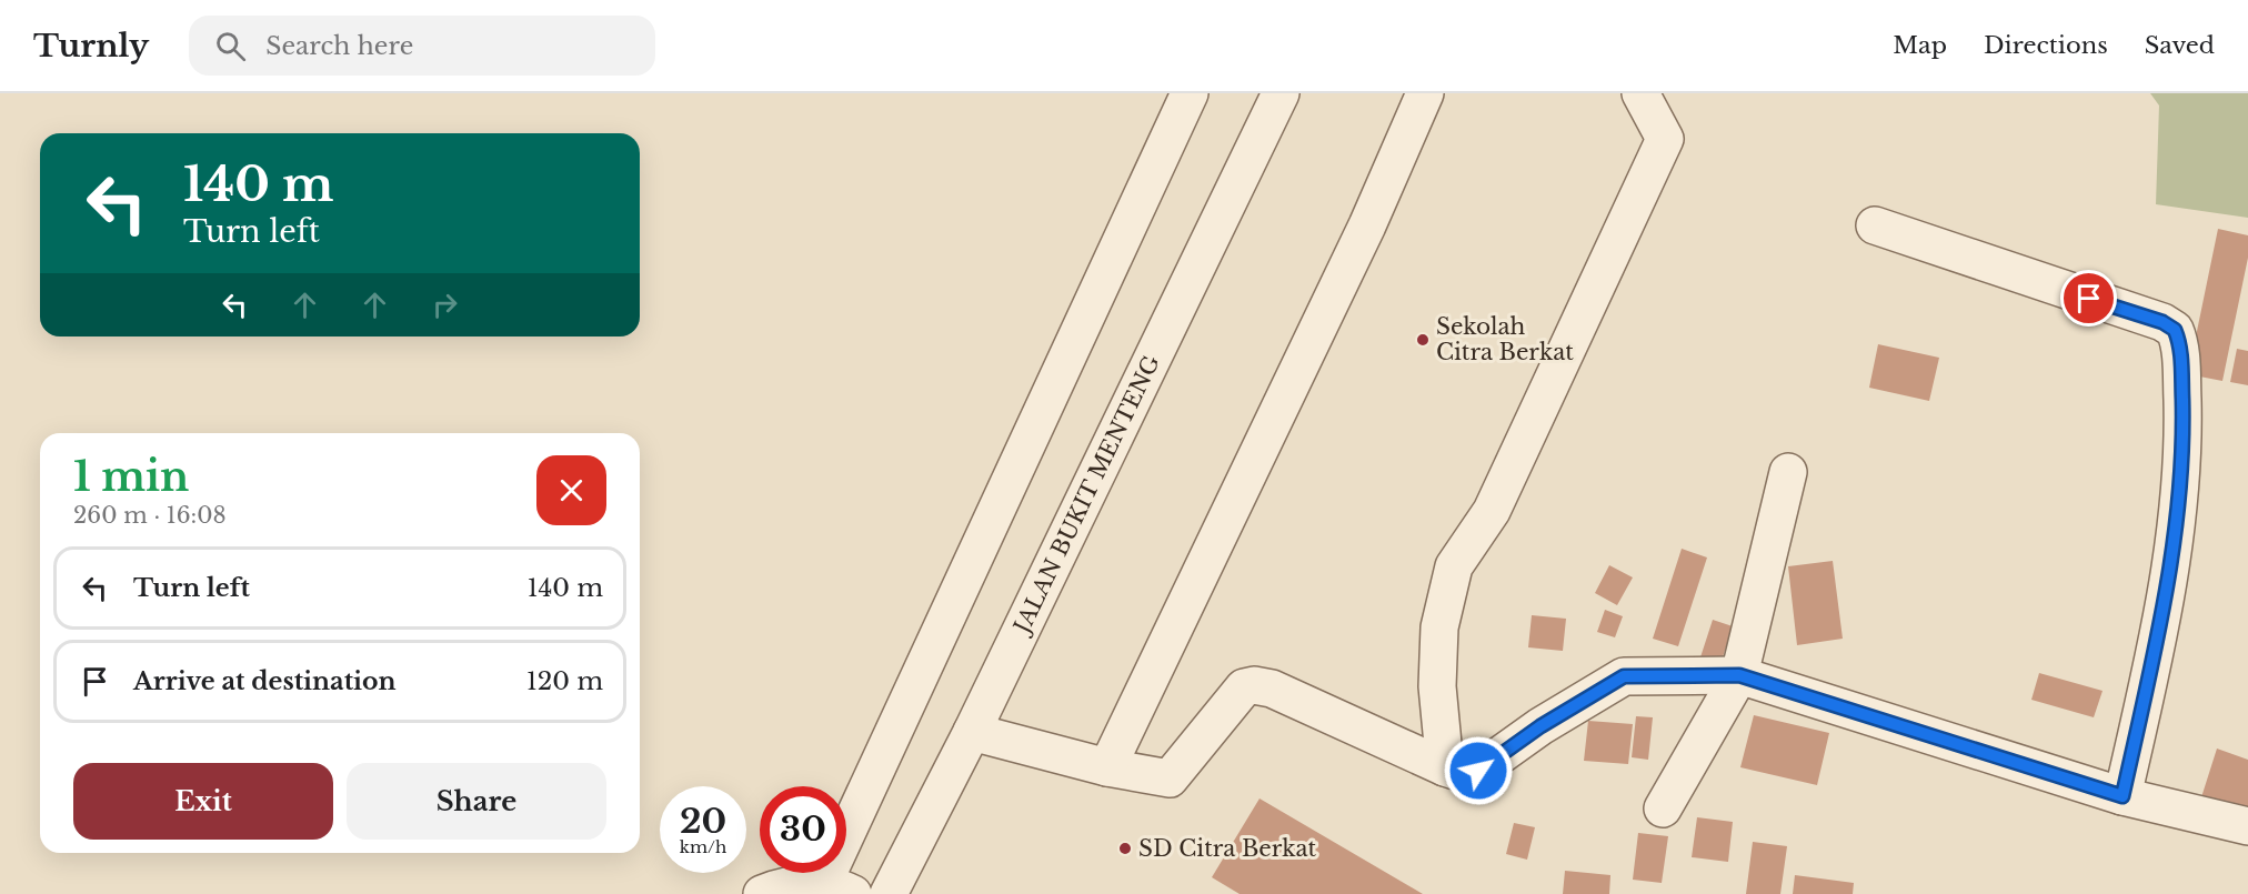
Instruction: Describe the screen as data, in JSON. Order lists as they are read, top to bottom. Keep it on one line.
{"streets":{"street":["JALAN BUKIT MENTENG"]},"places":["Sekolah Citra Berkat","SD Citra Berkat"],"page":{"header":"Turnly","search":"Search here","nav":["Map","Directions","Saved"],"turn":["140 m","Turn left"],"heading":["1 min","260 m · 16:08"],"list":[{"name":"Turn left","value":"140 m"},{"name":"Arrive at destination","value":"120 m"}],"buttons":["Exit","Share"],"speed":"20 km/h","limit":"30"}}
